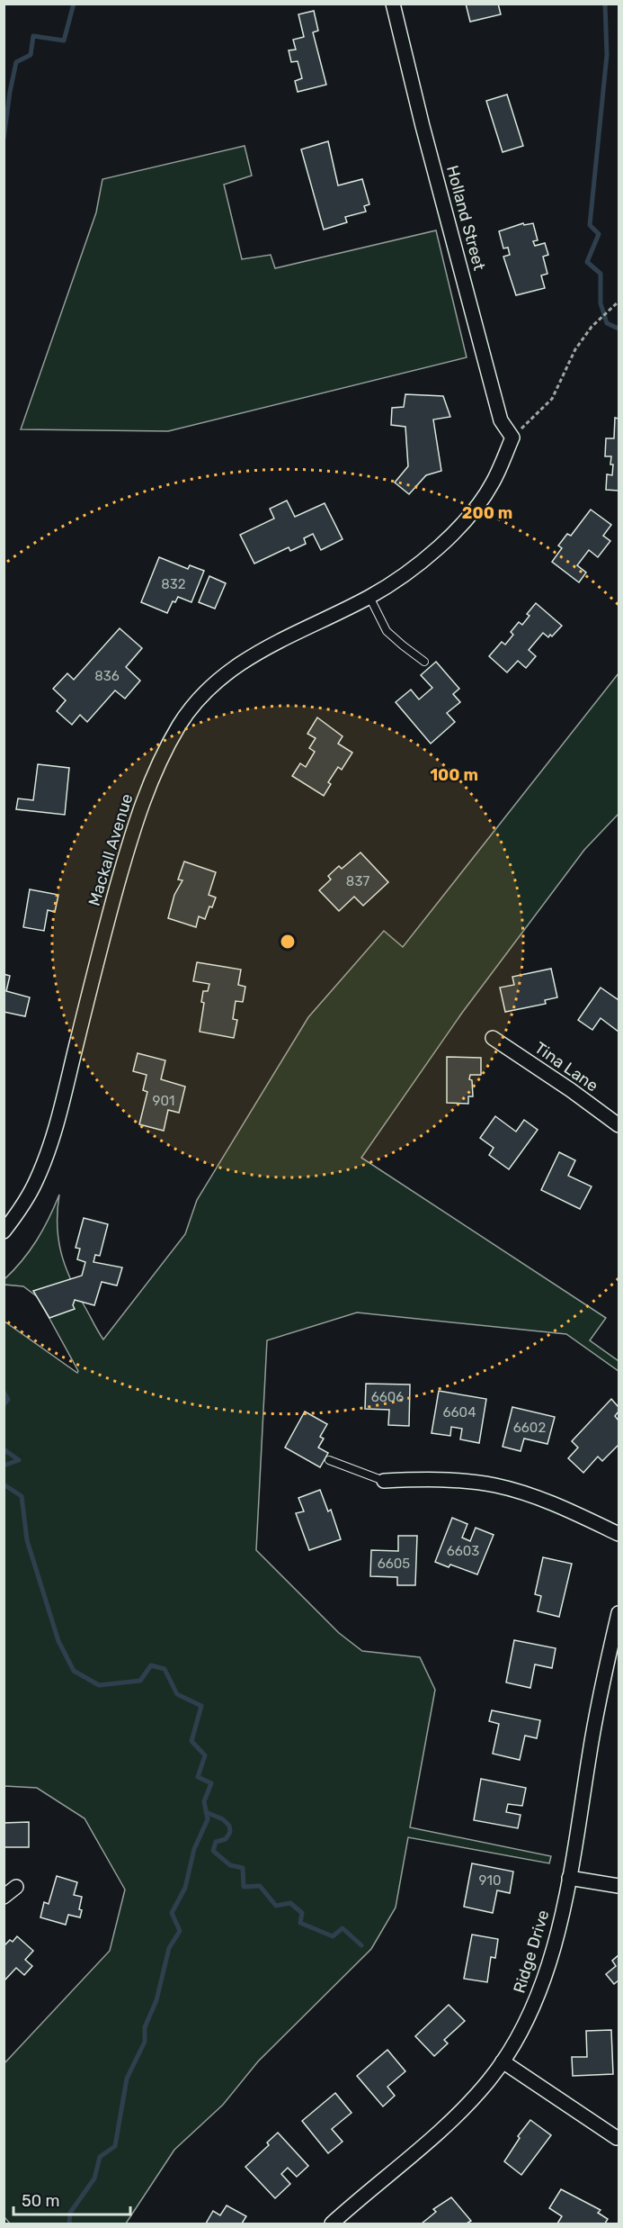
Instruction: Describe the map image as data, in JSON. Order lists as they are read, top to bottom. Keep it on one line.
{"streets":{"street":["Holland Street","Mackall Avenue","Tina Lane","Ridge Drive"]},"crossings":[["Holland Street","Mackall Avenue"]],"house_numbers":["832","836","837","901","6606","6604","6602","6603","6605","910"],"scale_bar":"50 m","rings":["200 m","100 m"]}
